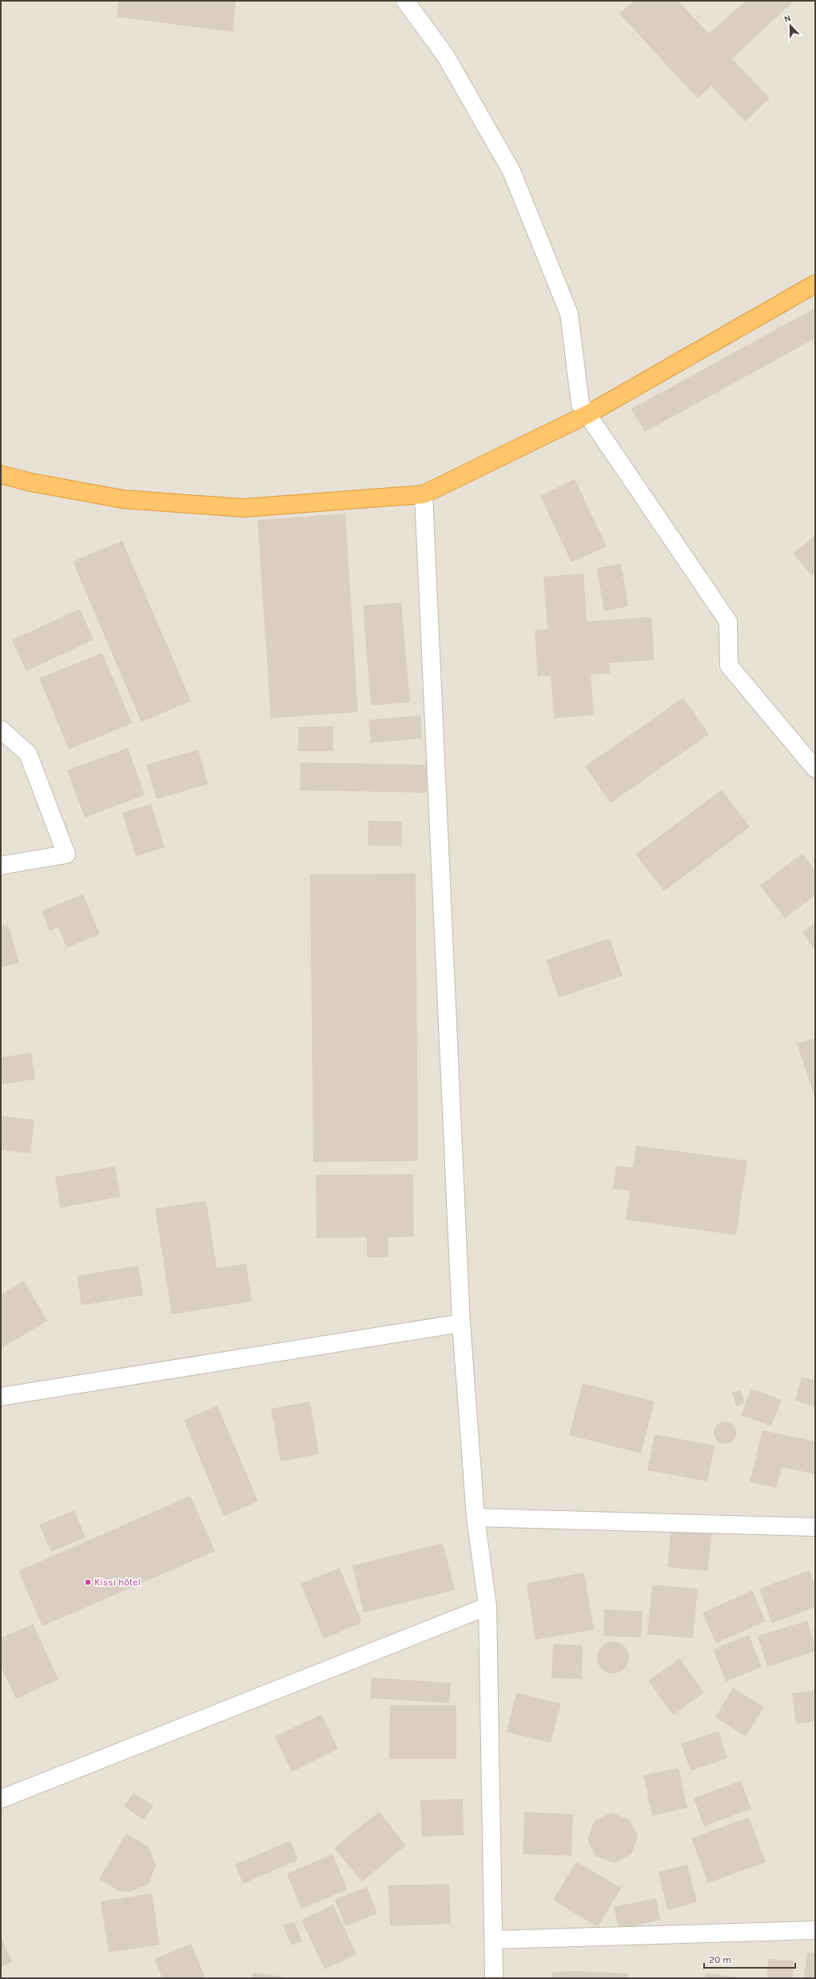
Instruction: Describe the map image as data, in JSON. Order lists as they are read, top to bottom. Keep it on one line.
{"places":["Kissi hôtel"],"scale_bar":"20 m","north":"top"}
